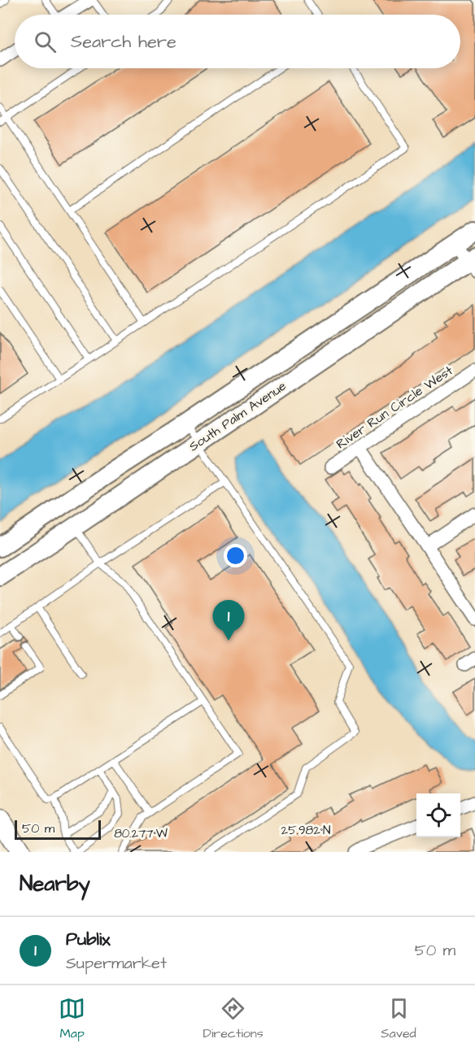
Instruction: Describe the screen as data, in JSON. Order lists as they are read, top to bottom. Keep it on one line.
{"streets":{"main road":["South Palm Avenue"],"street":["River Run Circle West"]},"scale_bar":"50 m","page":{"search":"Search here","pins":"1","scale":"50 m","heading":"Nearby","list":[{"mark":"1","name":"Publix","note":"Supermarket","value":"50 m"}],"nav":["Map","Directions","Saved"]},"coordinates":["25.982°N","80.277°W"]}
